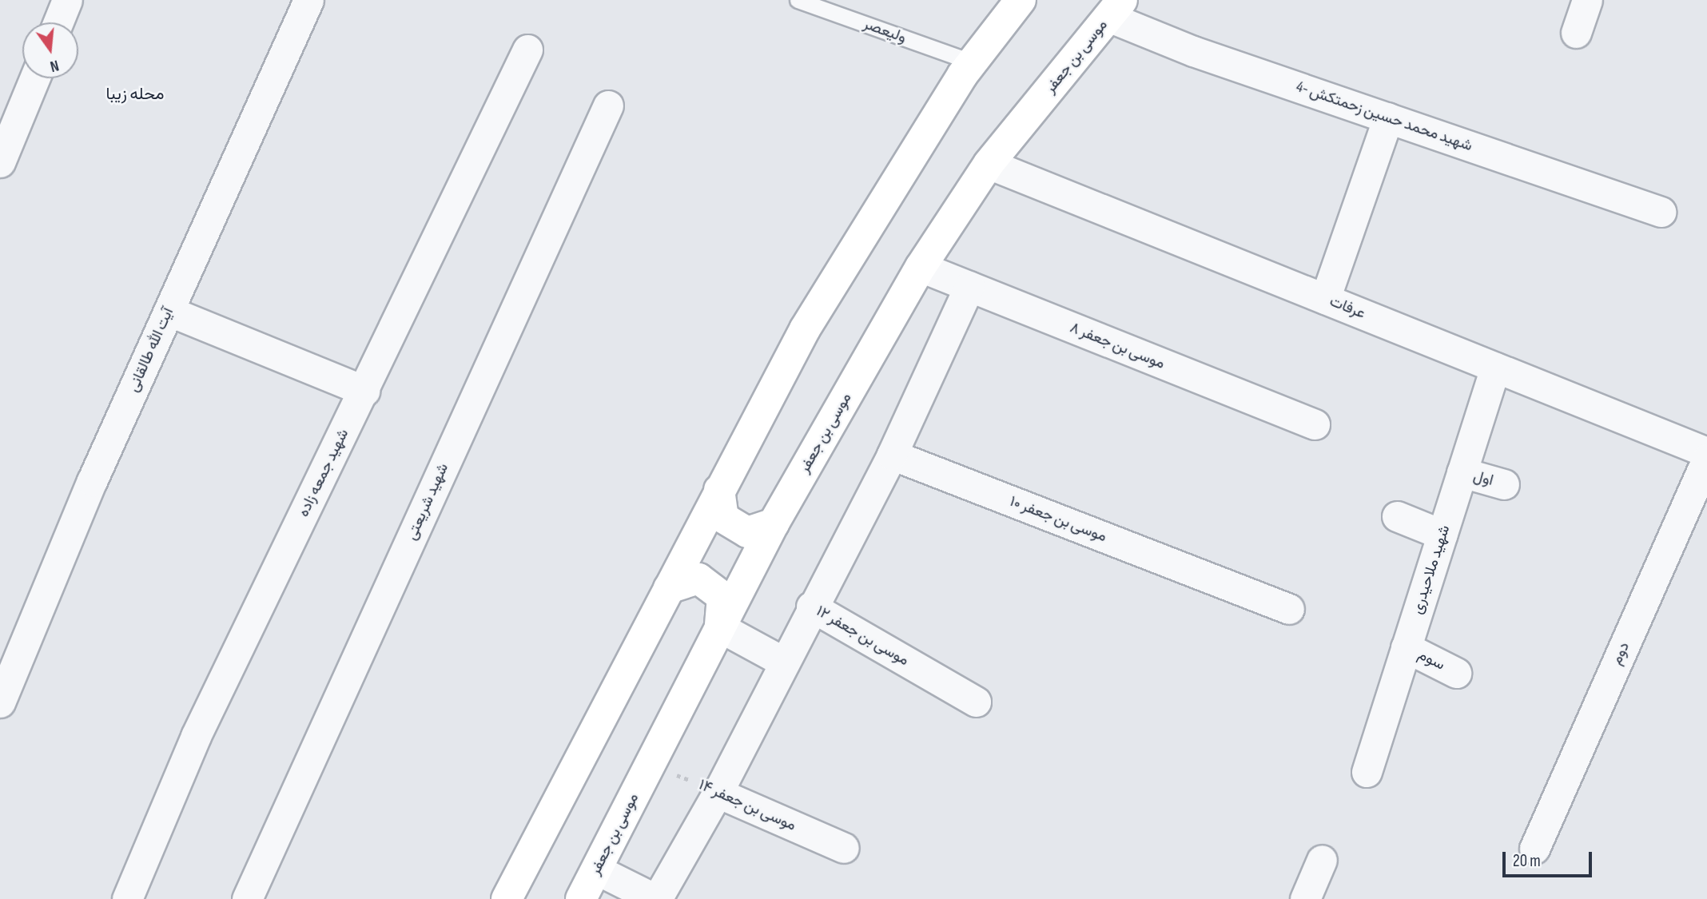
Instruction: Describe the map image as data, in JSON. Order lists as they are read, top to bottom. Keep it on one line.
{"streets":{"main road":["موسی بن جعفر"],"street":["4- شهید محمد حسین زحمتکش","عرفات","موسی بن جعفر ۸","آیت الله طالقانی","شهید جمعه زاده","اول","شهید شریعتی","موسی بن جعفر ۱۰","شهید ملاحیدری","موسی بن جعفر ۱۲","دوم","سوم","موسی بن جعفر ۱۴"],"lane":["ولیعصر"]},"crossings":[["موسی بن جعفر","4- شهید محمد حسین زحمتکش"],["موسی بن جعفر","عرفات"],["موسی بن جعفر","موسی بن جعفر ۸"],["موسی بن جعفر","موسی بن جعفر ۱۴"],["عرفات","شهید ملاحیدری"],["اول","شهید ملاحیدری"],["شهید ملاحیدری","سوم"]],"districts":["محله زیبا"],"scale_bar":"20 m","north":"bottom"}
